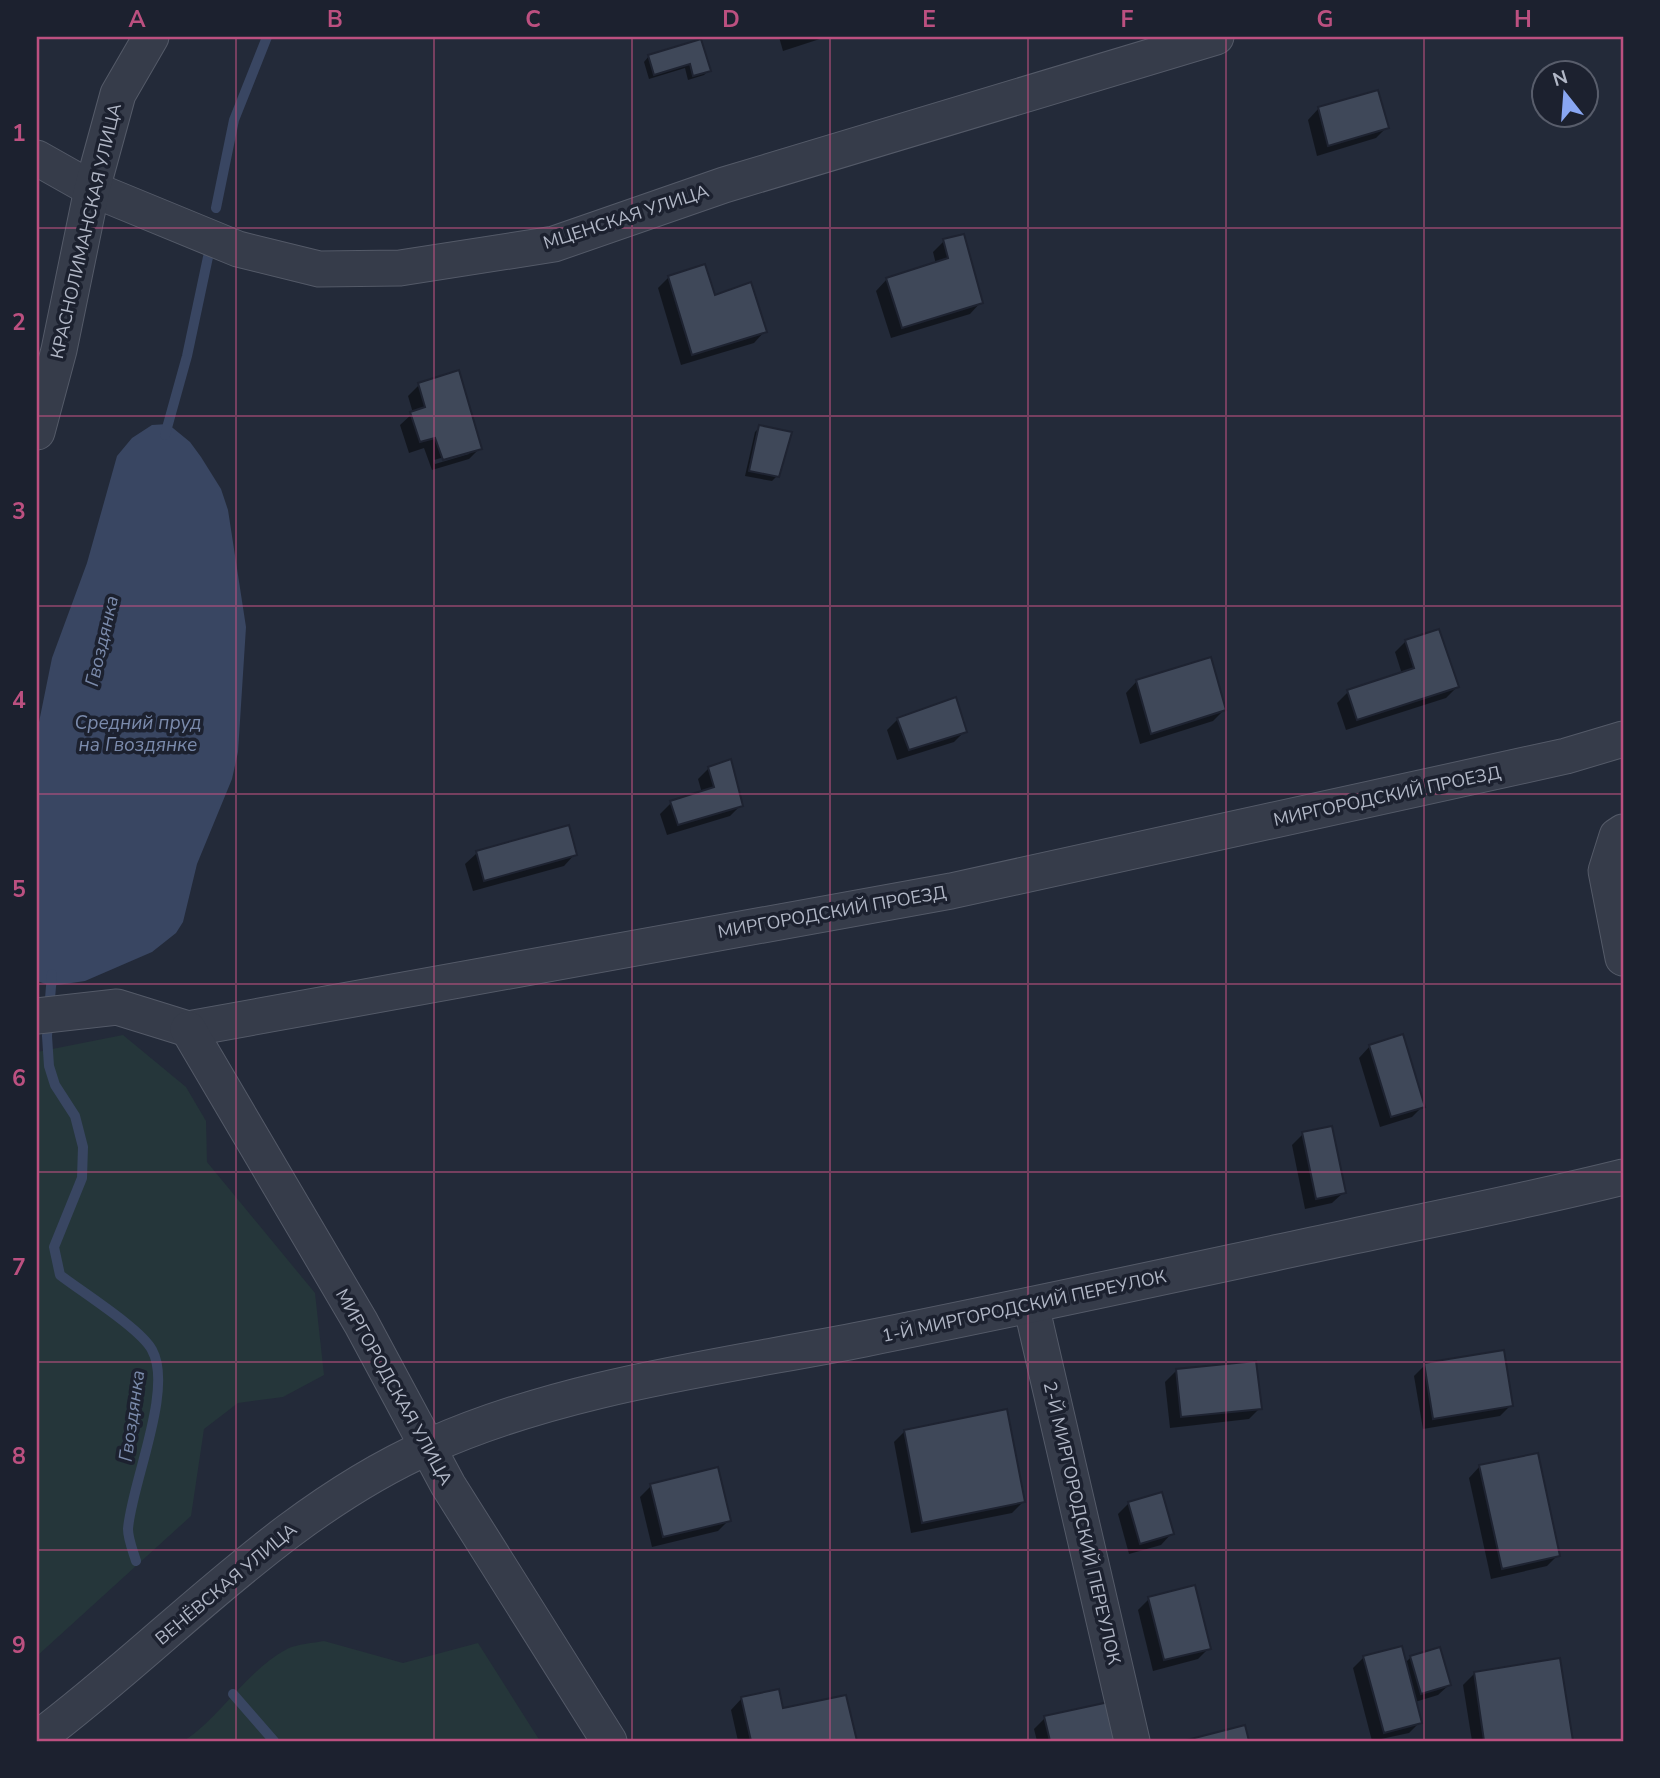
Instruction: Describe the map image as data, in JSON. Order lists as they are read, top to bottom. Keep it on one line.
{"streets":{"street":["МЦЕНСКАЯ УЛИЦА","КРАСНОЛИМАНСКАЯ УЛИЦА","МИРГОРОДСКИЙ ПРОЕЗД","1-Й МИРГОРОДСКИЙ ПЕРЕУЛОК","МИРГОРОДСКАЯ УЛИЦА","2-Й МИРГОРОДСКИЙ ПЕРЕУЛОК","ВЕНЁВСКАЯ УЛИЦА"]},"crossings":[["МЦЕНСКАЯ УЛИЦА","КРАСНОЛИМАНСКАЯ УЛИЦА"],["МИРГОРОДСКИЙ ПРОЕЗД","МИРГОРОДСКАЯ УЛИЦА"],["1-Й МИРГОРОДСКИЙ ПЕРЕУЛОК","МИРГОРОДСКАЯ УЛИЦА"],["1-Й МИРГОРОДСКИЙ ПЕРЕУЛОК","2-Й МИРГОРОДСКИЙ ПЕРЕУЛОК"],["1-Й МИРГОРОДСКИЙ ПЕРЕУЛОК","ВЕНЁВСКАЯ УЛИЦА"],["МИРГОРОДСКАЯ УЛИЦА","ВЕНЁВСКАЯ УЛИЦА"]],"water":["Гвоздянка","Средний пруд на Гвоздянке"],"north":"top","grid":{"columns":["A","B","C","D","E","F","G","H"],"rows":["1","2","3","4","5","6","7","8","9"]}}
